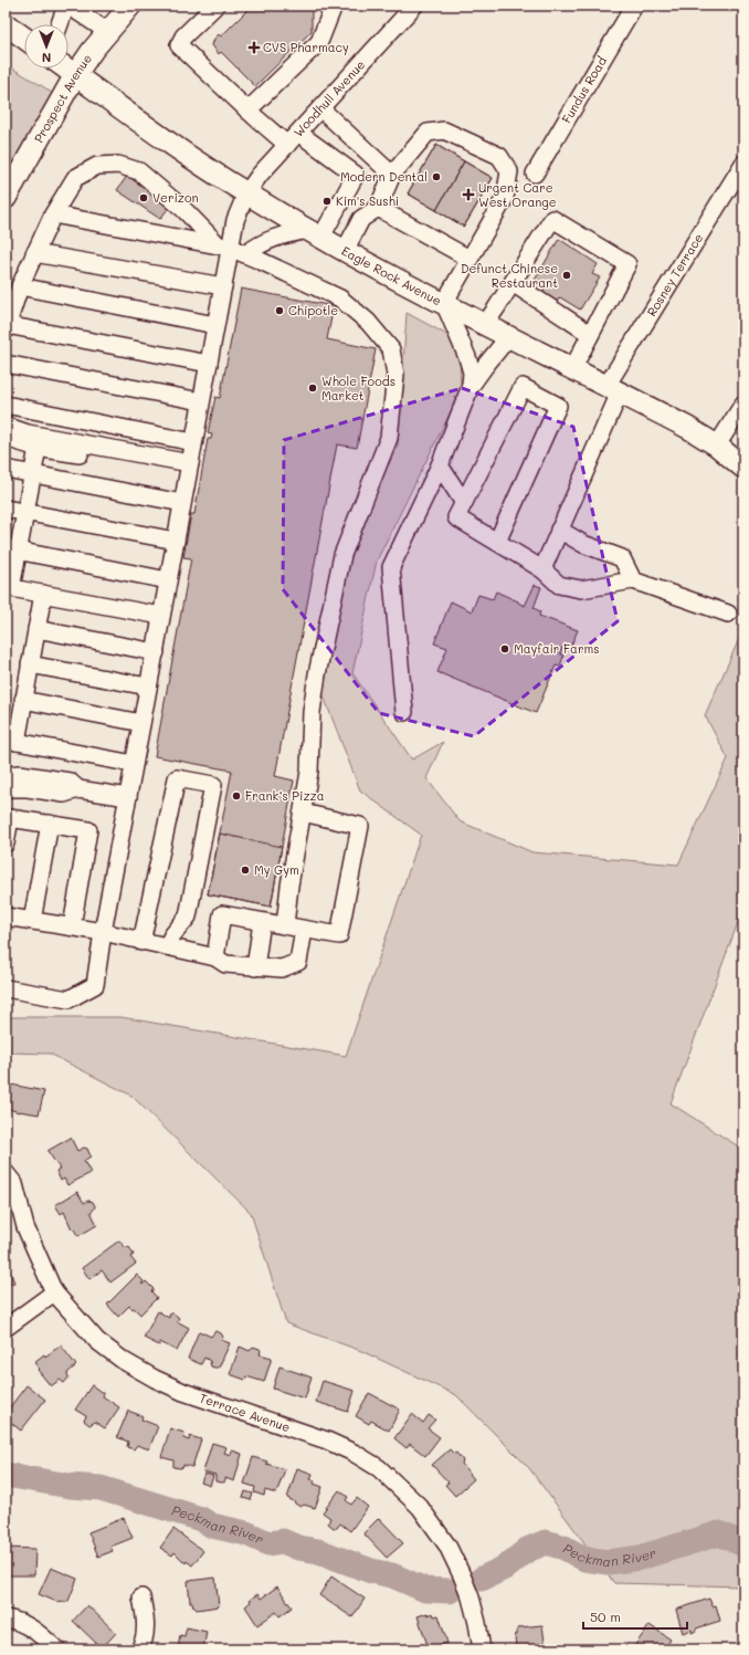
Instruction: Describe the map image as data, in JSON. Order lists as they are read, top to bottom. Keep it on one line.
{"streets":{"main road":["Prospect Avenue","Eagle Rock Avenue"],"street":["Fundus Road","Woodhull Avenue","Rosney Terrace","Terrace Avenue"]},"crossings":[["Prospect Avenue","Eagle Rock Avenue"],["Woodhull Avenue","Eagle Rock Avenue"],["Eagle Rock Avenue","Rosney Terrace"]],"water":["Peckman River"],"places":{"health":["CVS Pharmacy","Urgent Care West Orange"],"other":["Modern Dental","Verizon","Kim's Sushi","Defunct Chinese Restaurant","Chipotle","Whole Foods Market","Mayfair Farms","Frank’s Pizza","My Gym"]},"scale_bar":"50 m","north":"bottom"}
